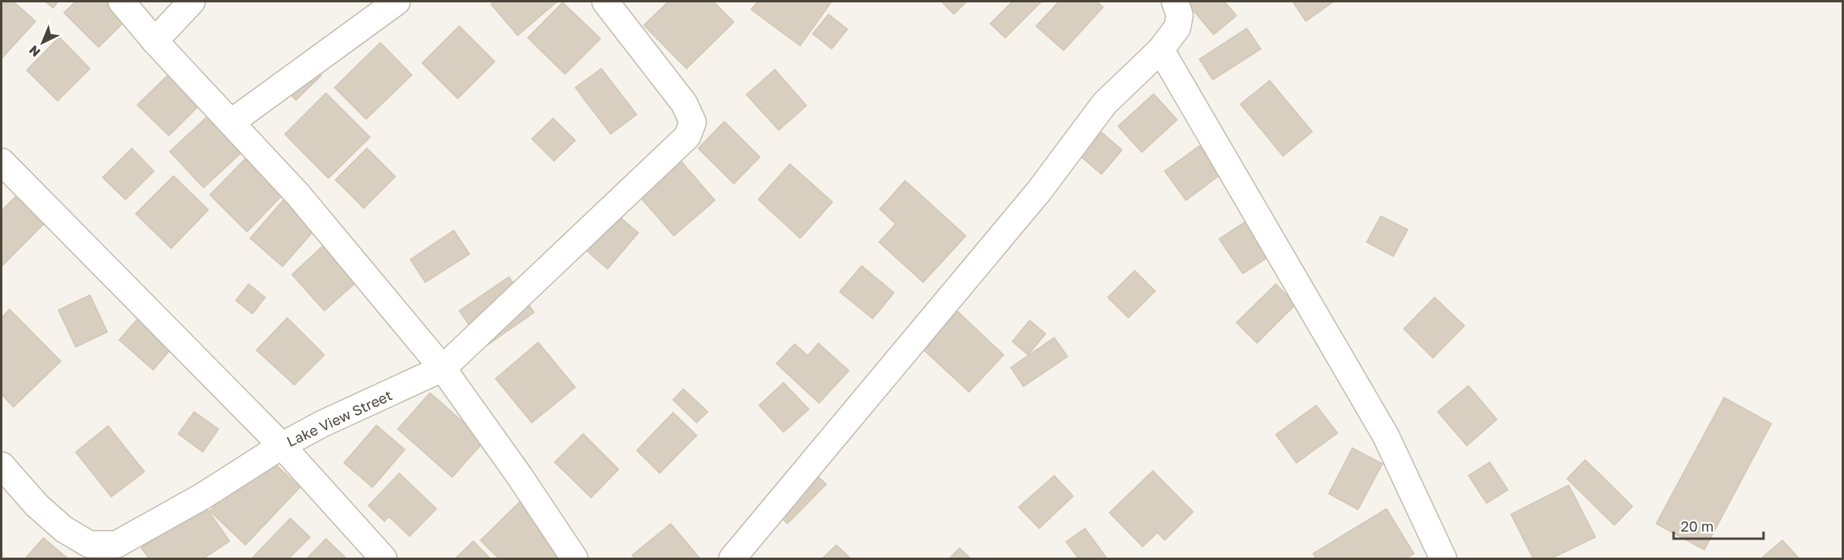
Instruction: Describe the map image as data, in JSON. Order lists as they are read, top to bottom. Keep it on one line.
{"streets":{"street":["Lake View Street"]},"scale_bar":"20 m","north":"bottom left"}
